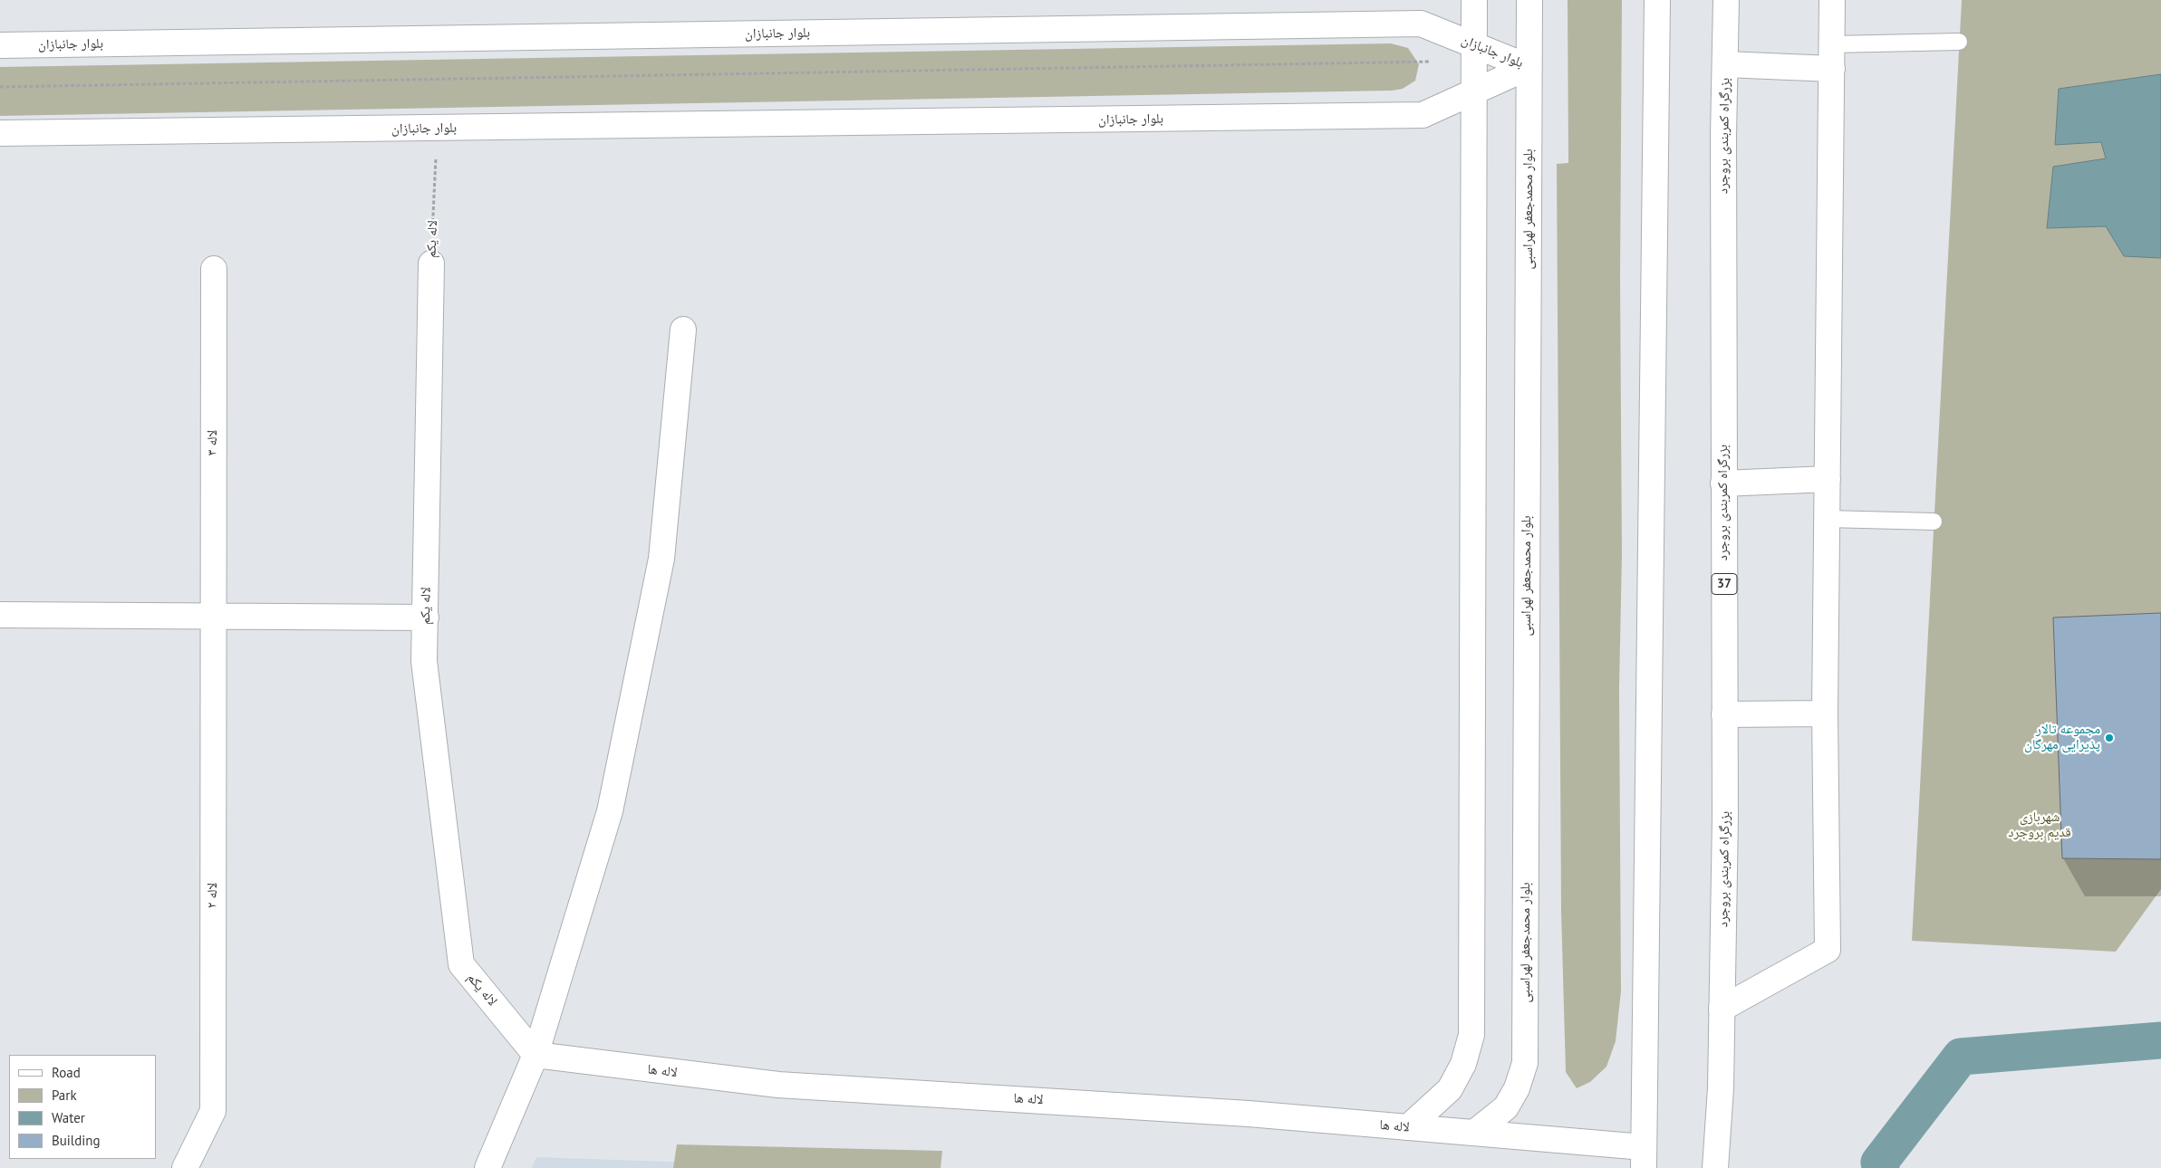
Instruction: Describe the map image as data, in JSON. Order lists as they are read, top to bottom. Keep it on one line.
{"streets":{"main road":["بلوار جانبازان","بزرگراه کمربندی بروجرد","بلوار محمدجعفر لهراسبی","لاله یکم","لاله ۳","37","لاله ۲","لاله ها"]},"crossings":[["بلوار جانبازان","بلوار محمدجعفر لهراسبی"],["بلوار جانبازان","لاله یکم"],["بلوار محمدجعفر لهراسبی","لاله ها"],["لاله یکم","لاله ها"],["لاله ۳","لاله ۲"]],"parks":["شهربازی قدیم بروجرد"],"places":["مجموعه تالار پذیرایی مهرگان"],"legend":["Road","Park","Water","Building"]}
